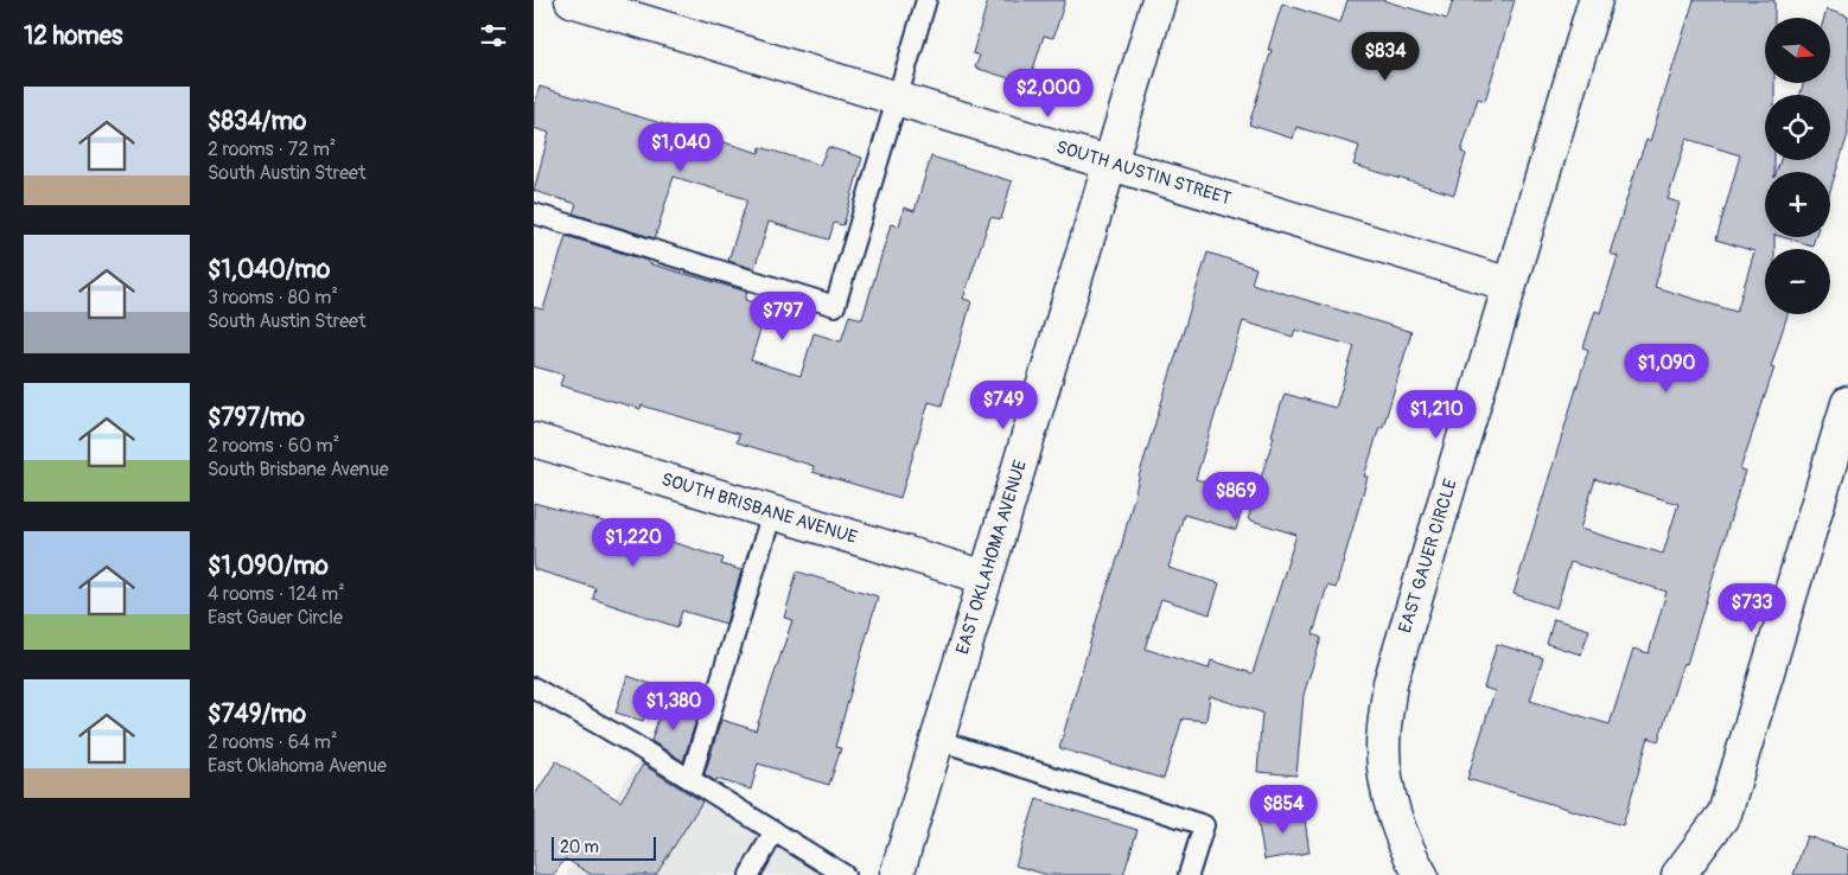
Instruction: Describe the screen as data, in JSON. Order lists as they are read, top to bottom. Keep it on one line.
{"streets":{"street":["SOUTH AUSTIN STREET","SOUTH BRISBANE AVENUE","EAST GAUER CIRCLE","EAST OKLAHOMA AVENUE"]},"crossings":[["SOUTH AUSTIN STREET","EAST GAUER CIRCLE"],["SOUTH AUSTIN STREET","EAST OKLAHOMA AVENUE"],["SOUTH BRISBANE AVENUE","EAST OKLAHOMA AVENUE"]],"scale_bar":"20 m","north":"right","page":{"heading":"12 homes","map_buttons":["+","−"],"price":["$834","$2,000","$1,040","$797","$1,090","$749","$1,210","$869","$1,220","$733","$1,380","$854"],"list":[{"name":"$834/mo","note":"2 rooms · 72 m² · South Austin Street"},{"name":"$1,040/mo","note":"3 rooms · 80 m² · South Austin Street"},{"name":"$797/mo","note":"2 rooms · 60 m² · South Brisbane Avenue"},{"name":"$1,090/mo","note":"4 rooms · 124 m² · East Gauer Circle"},{"name":"$749/mo","note":"2 rooms · 64 m² · East Oklahoma Avenue"}],"scale":"20 m"}}
